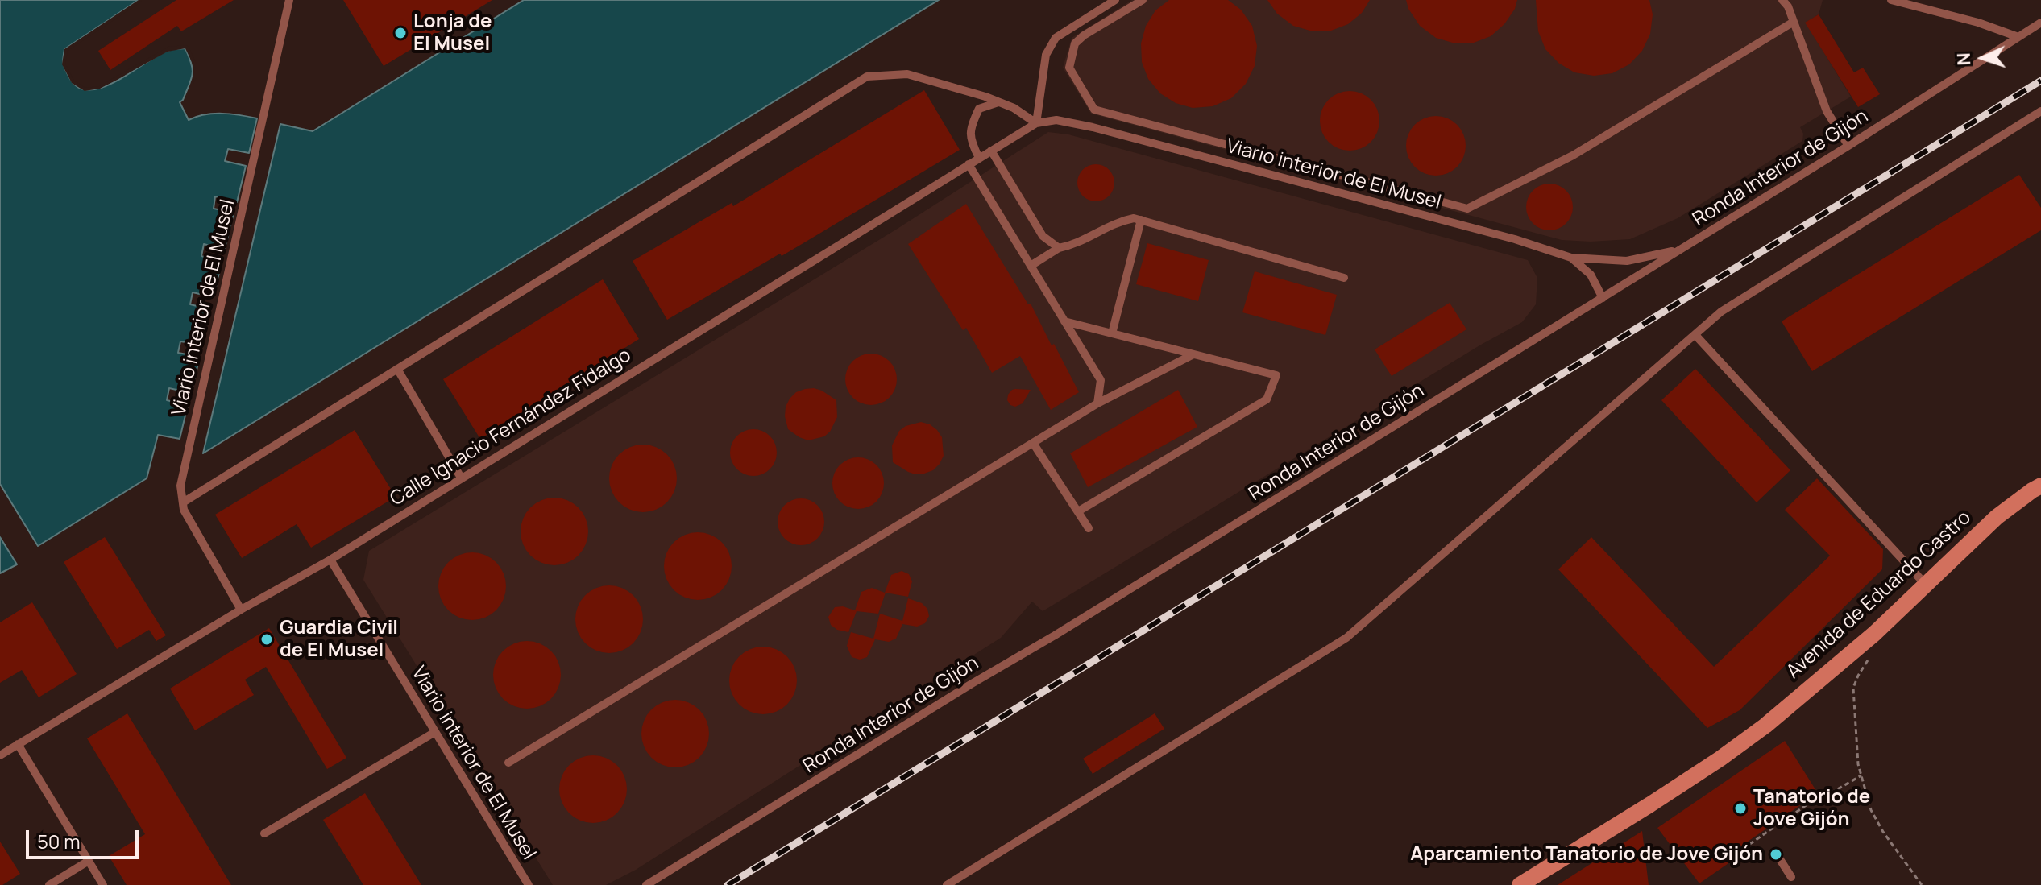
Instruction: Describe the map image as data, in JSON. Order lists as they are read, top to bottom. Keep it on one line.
{"streets":{"street":["Avenida de Eduardo Castro"],"lane":["Ronda Interior de Gijón","Viario interior de El Musel","Calle Ignacio Fernández Fidalgo"]},"crossings":[["Ronda Interior de Gijón","Viario interior de El Musel"],["Viario interior de El Musel","Calle Ignacio Fernández Fidalgo"]],"places":["Lonja de El Musel","Guardia Civil de El Musel","Tanatorio de Jove Gijón","Aparcamiento Tanatorio de Jove Gijón"],"scale_bar":"50 m","north":"left"}
